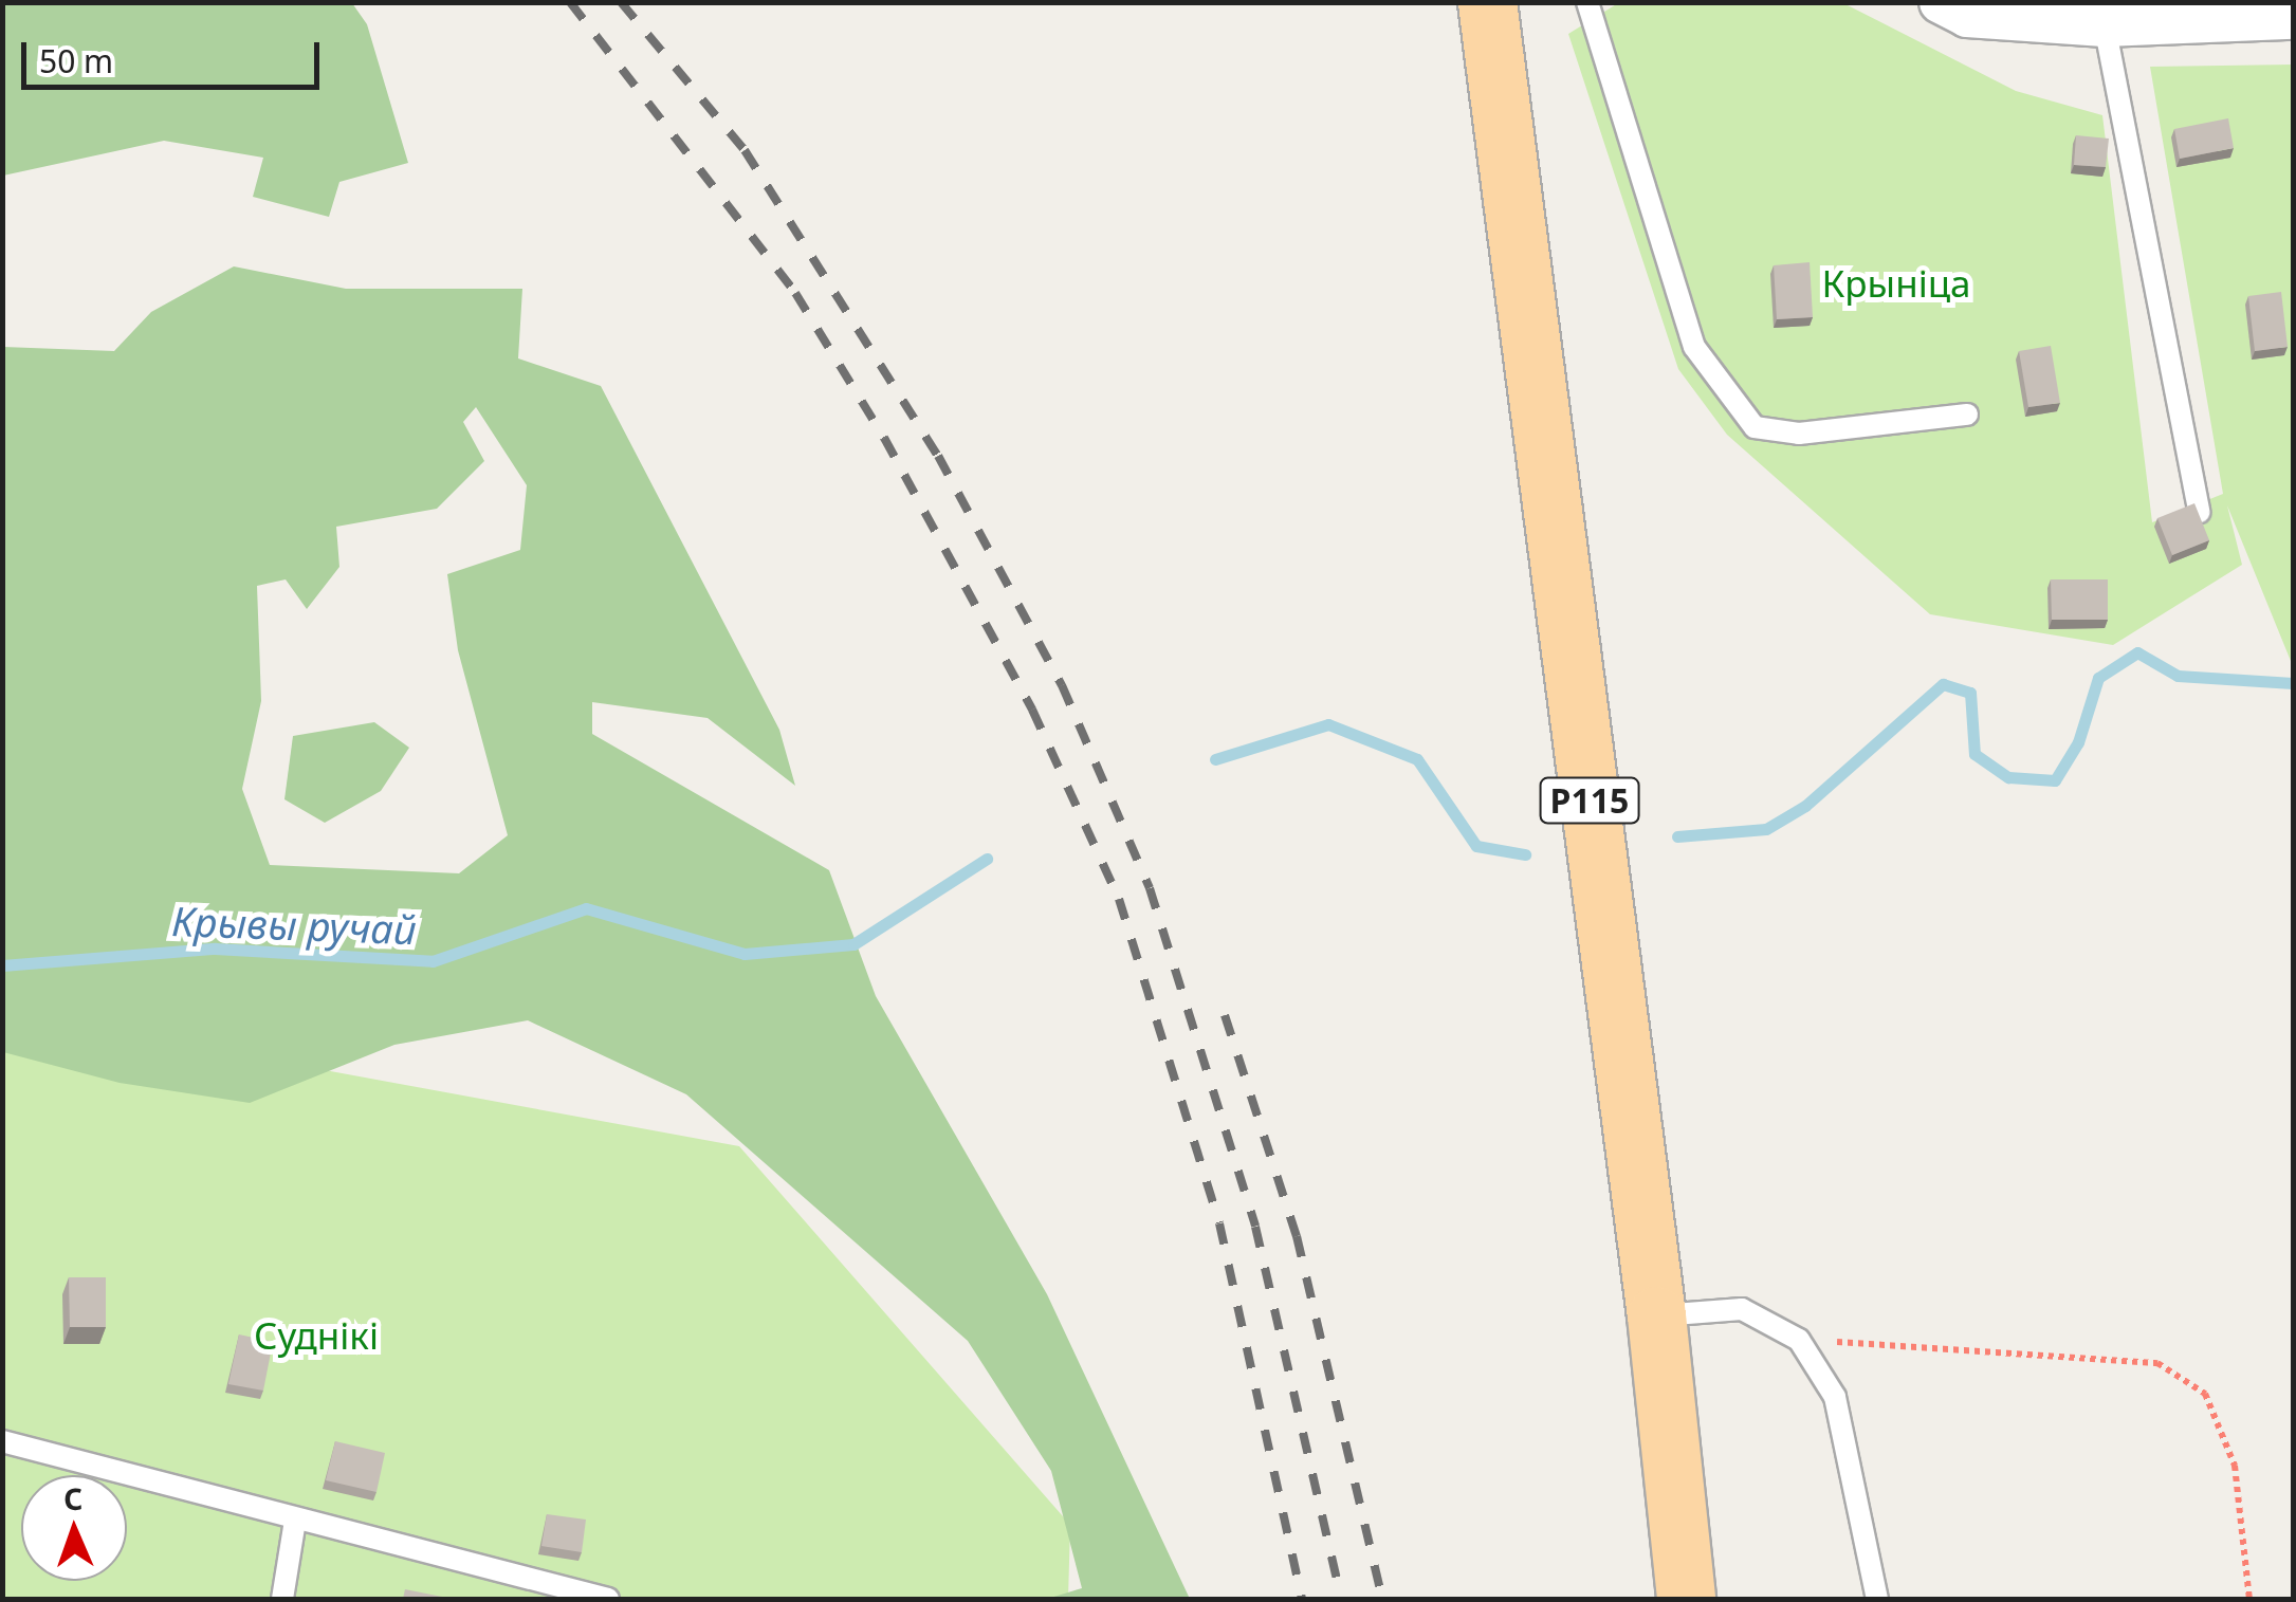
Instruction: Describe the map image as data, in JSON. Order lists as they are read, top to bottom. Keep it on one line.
{"streets":{"main road":["Р115"]},"water":["Крывы ручай"],"parks":["Крыніца","Суднікі"],"scale_bar":"50 m","north":"top"}
